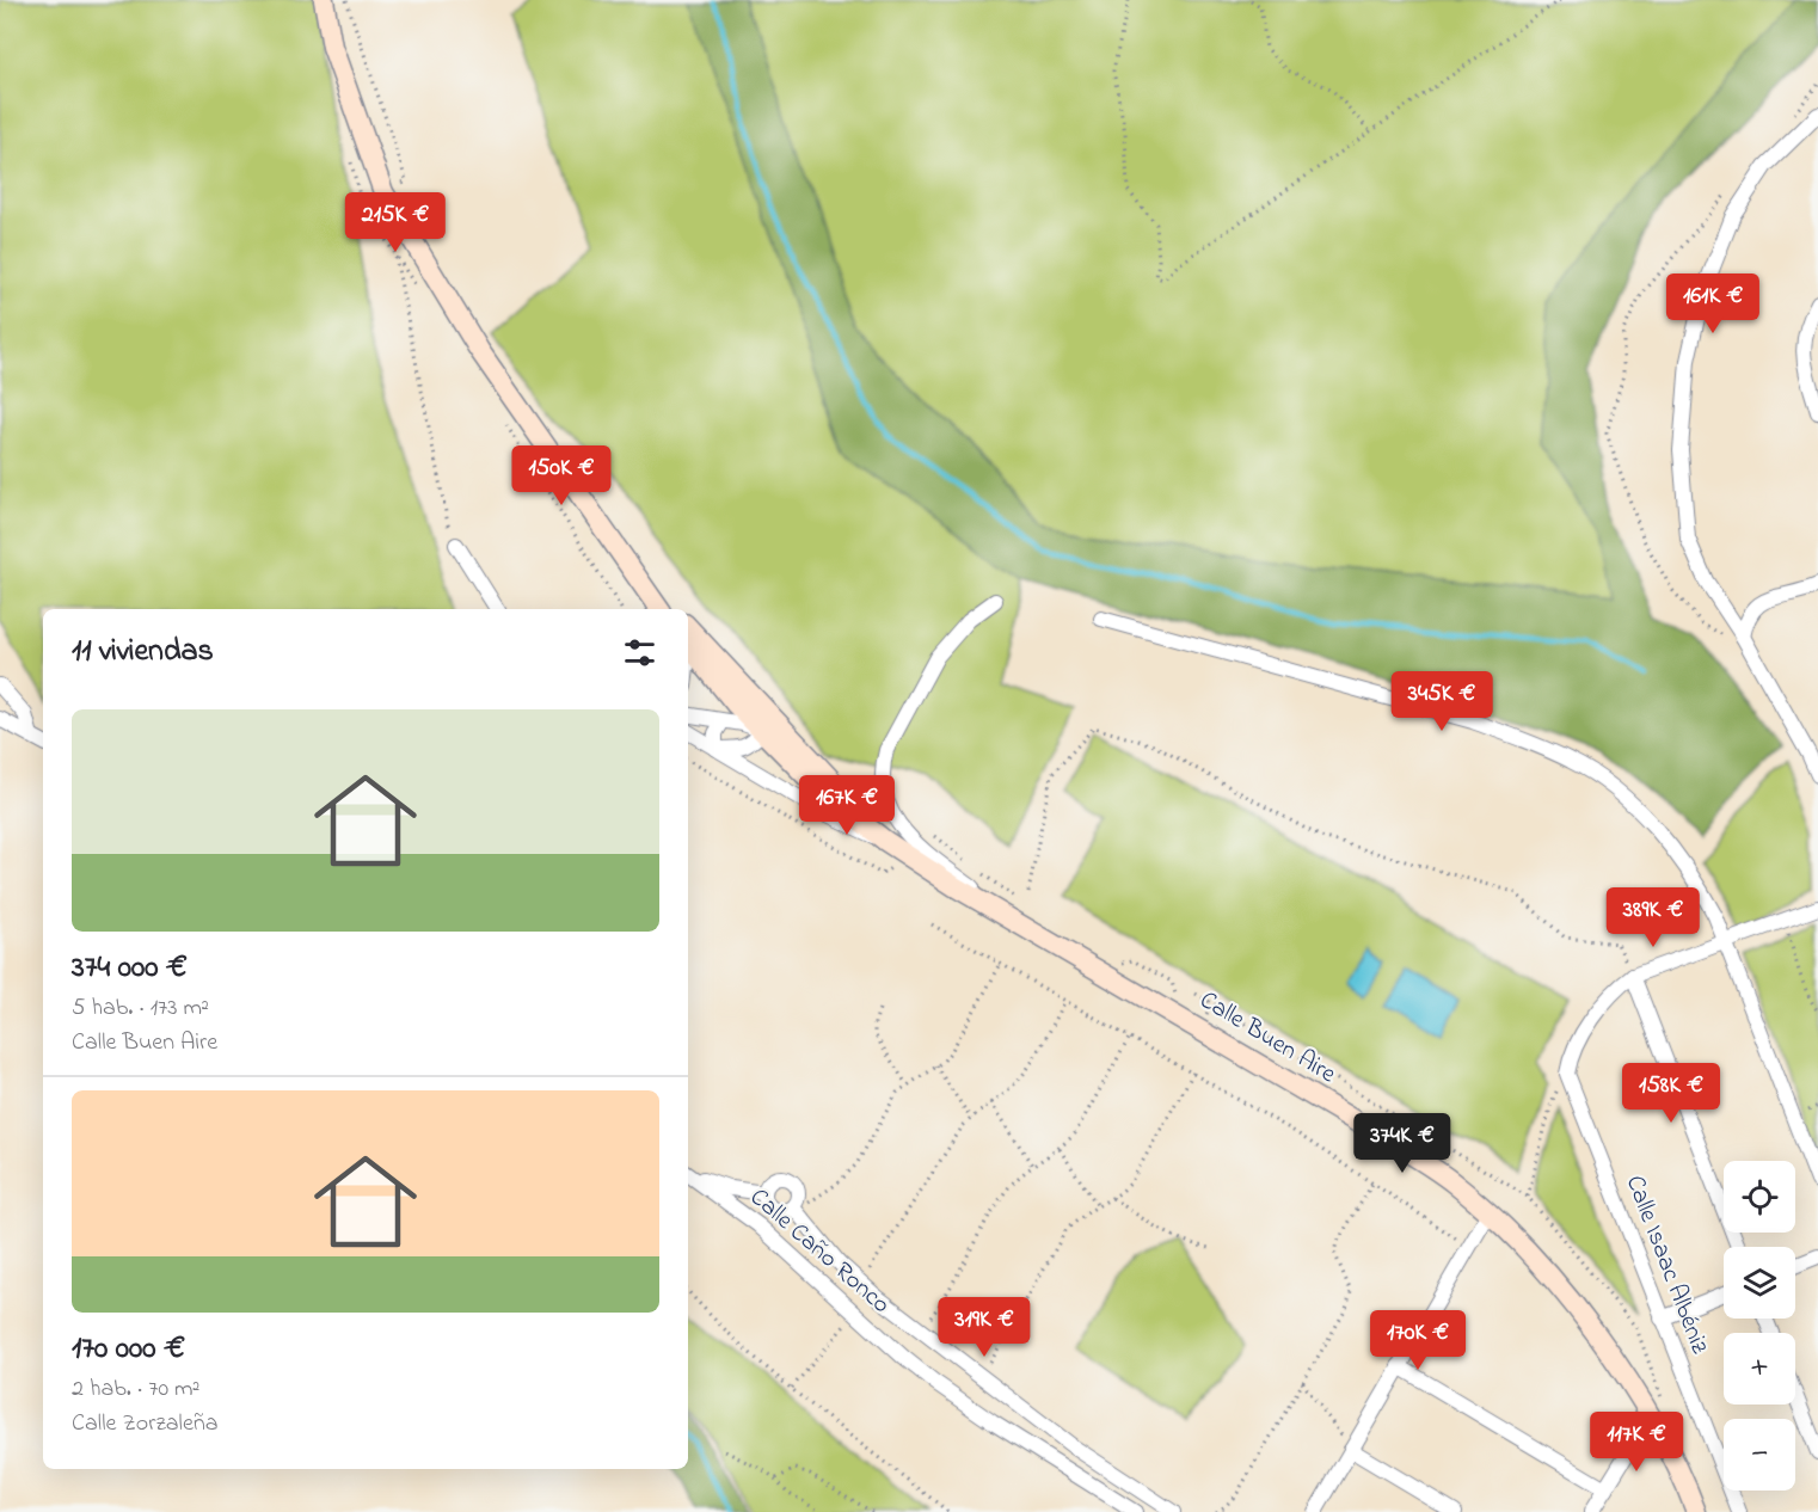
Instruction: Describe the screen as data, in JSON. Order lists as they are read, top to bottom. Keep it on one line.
{"streets":{"main road":["Calle Buen Aire"],"street":["Calle Caño Ronco","Calle Isaac Albéniz"]},"page":{"price":["215K €","161K €","150K €","345K €","167K €","389K €","158K €","374K €","319K €","170K €","117K €"],"heading":"11 viviendas","list":[{"name":"374 000 €","note":"5 hab. · 173 m² · Calle Buen Aire"},{"name":"170 000 €","note":"2 hab. · 70 m² · Calle Zorzaleña"}],"map_buttons":["+","−"]}}
